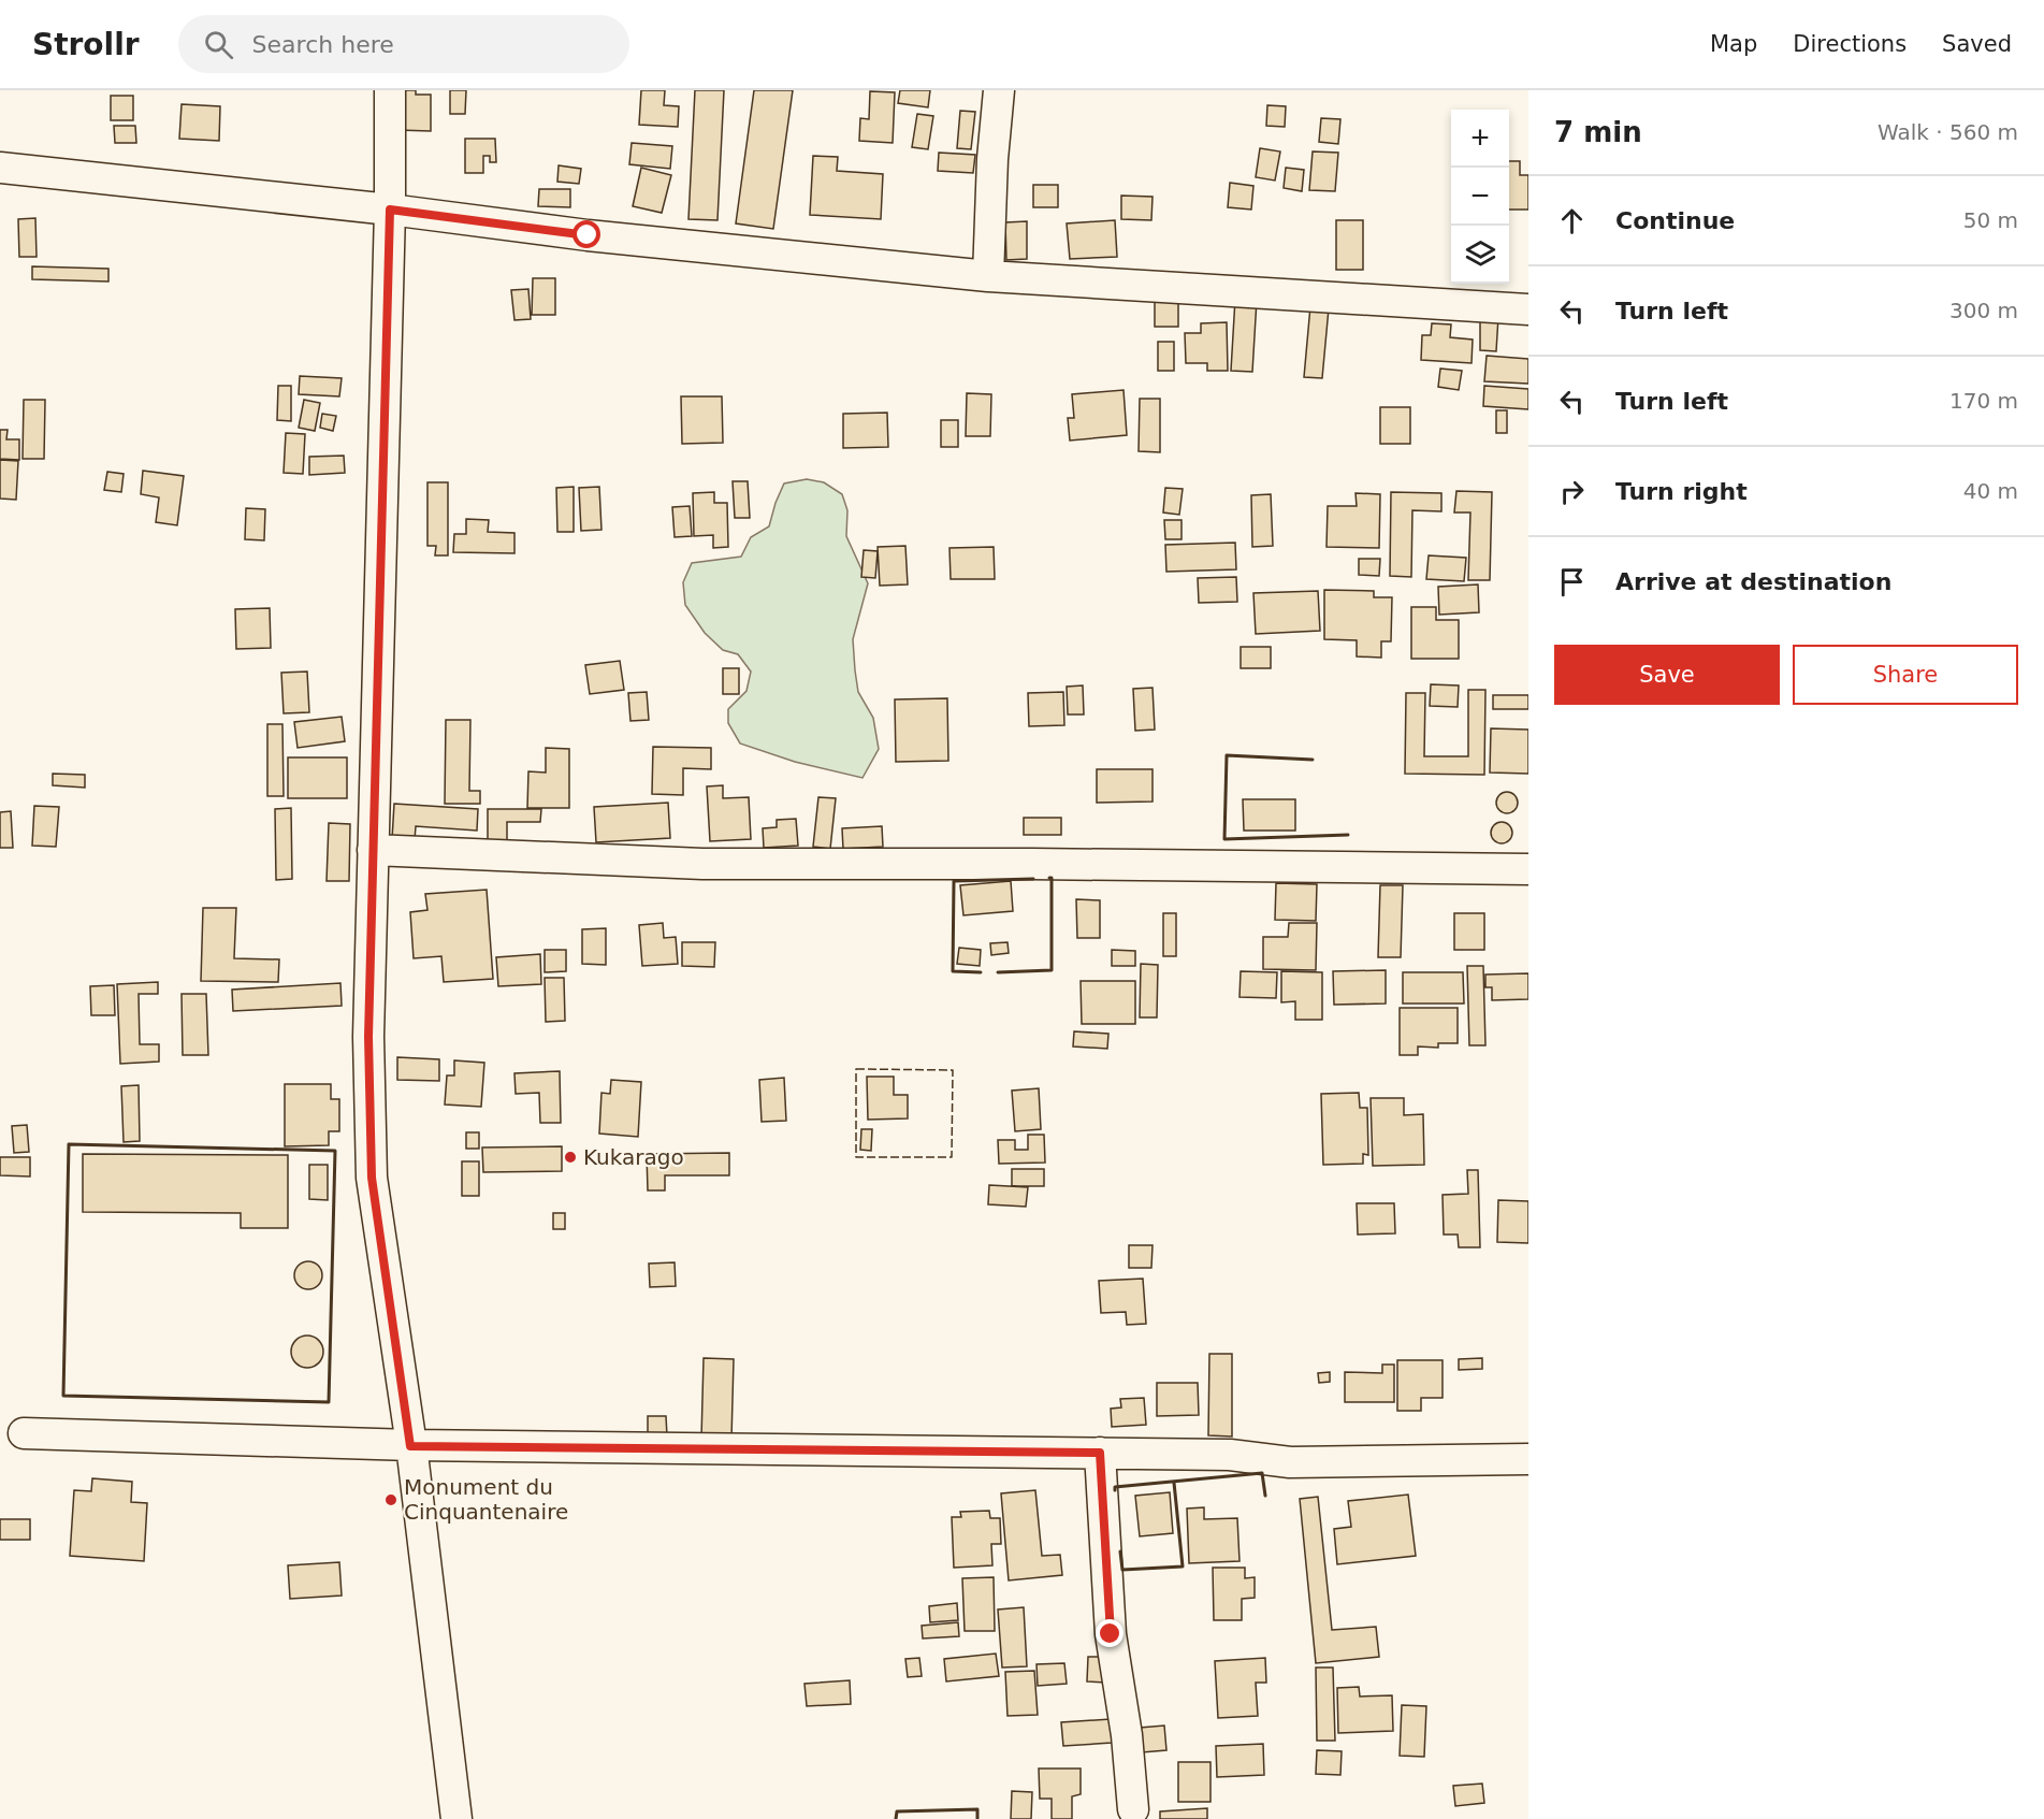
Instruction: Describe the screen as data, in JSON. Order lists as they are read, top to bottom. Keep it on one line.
{"places":["Kukarago","Monument du Cinquantenaire"],"page":{"header":"Strollr","search":"Search here","nav":["Map","Directions","Saved"],"heading":["7 min","Walk · 560 m"],"map_buttons":["+","−"],"list":[["Continue","50 m"],["Turn left","300 m"],["Turn left","170 m"],["Turn right","40 m"],"Arrive at destination"],"buttons":["Save","Share"]}}
